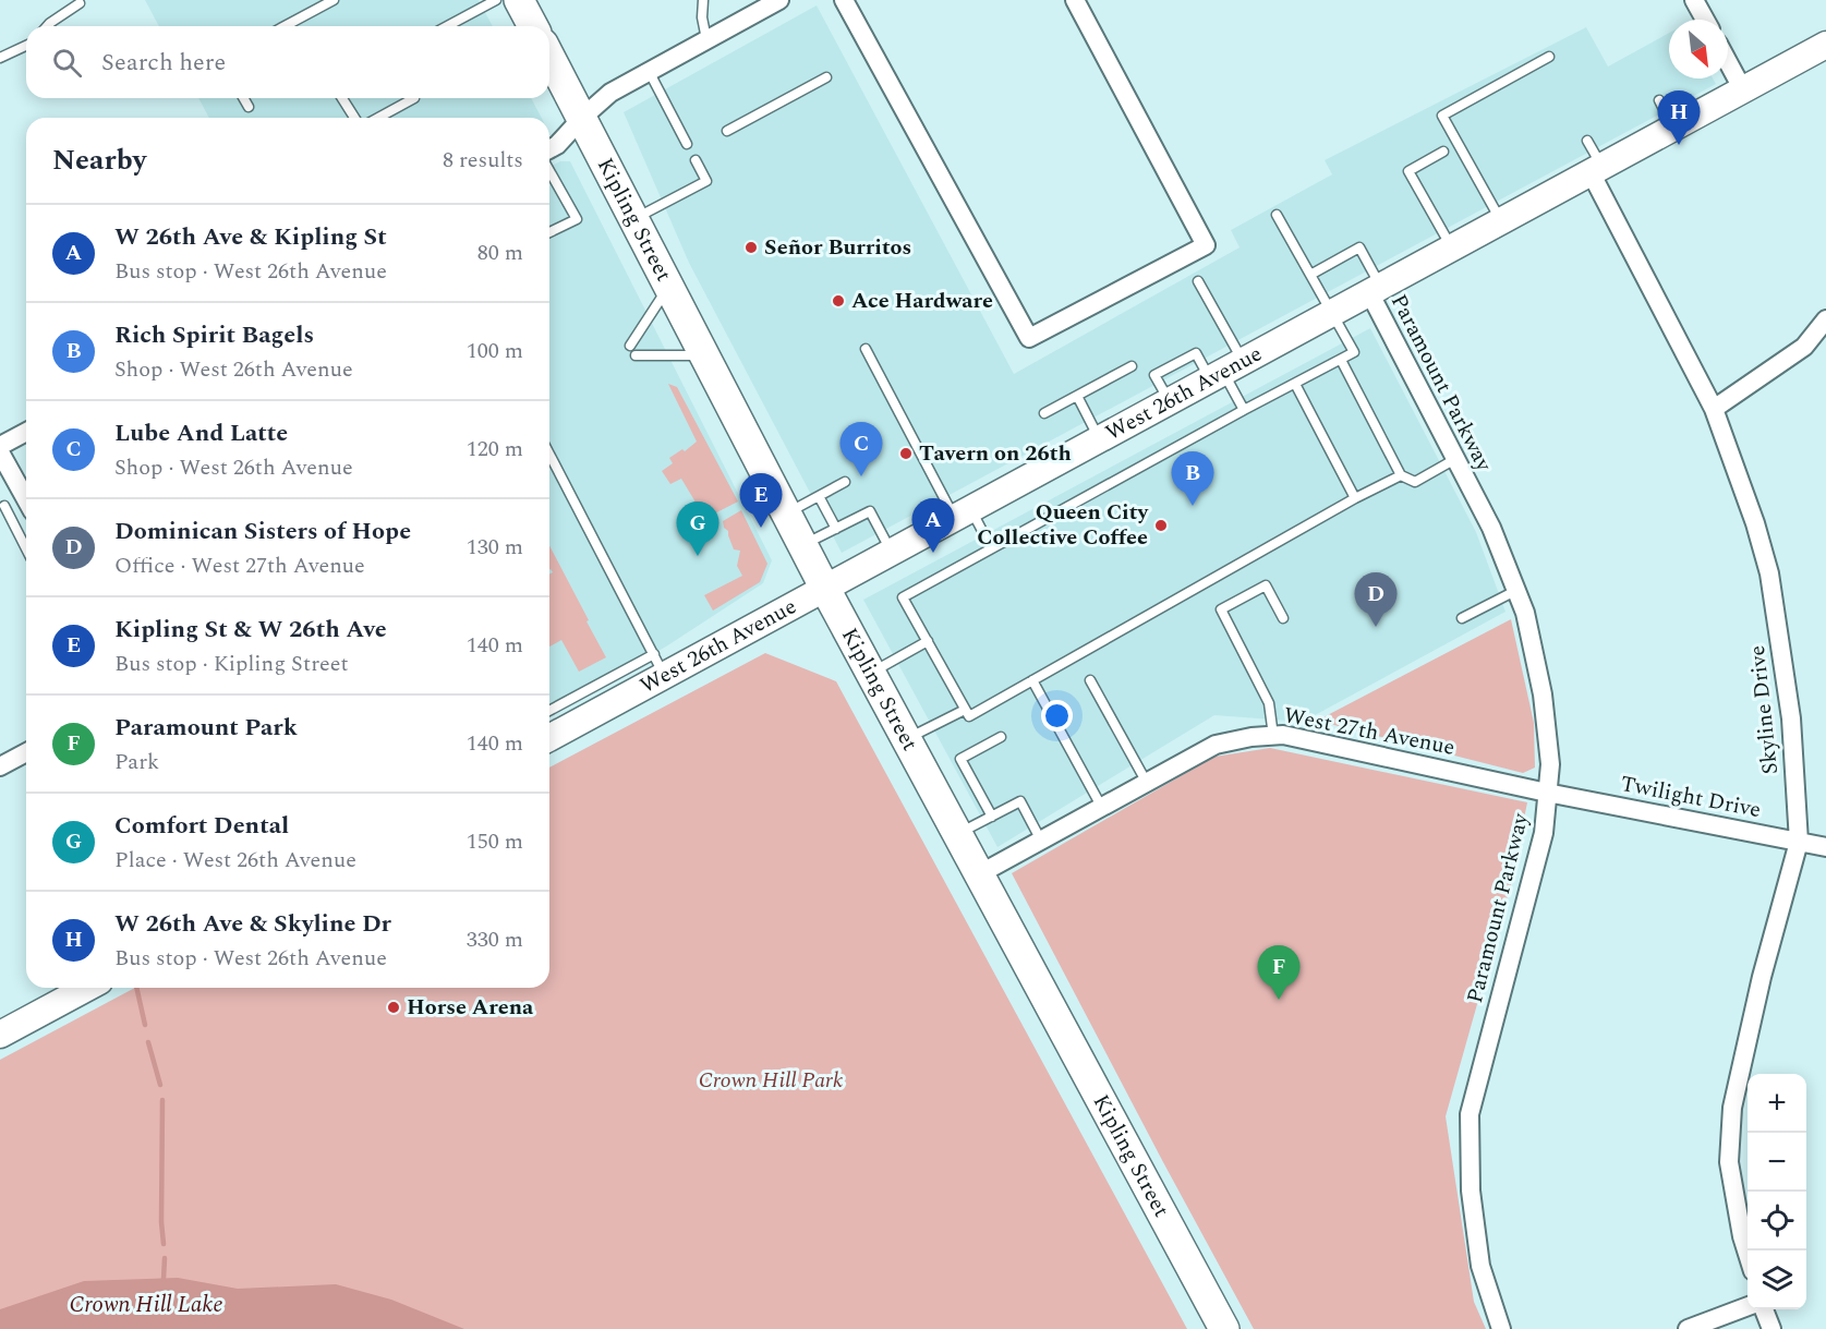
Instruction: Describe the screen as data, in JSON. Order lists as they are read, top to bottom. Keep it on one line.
{"streets":{"main road":["Kipling Street"],"street":["Paramount Parkway","West 26th Avenue","Skyline Drive","West 27th Avenue","Twilight Drive"]},"crossings":[["Kipling Street","West 26th Avenue"],["Kipling Street","West 27th Avenue"],["Paramount Parkway","West 26th Avenue"],["Paramount Parkway","West 27th Avenue"],["Paramount Parkway","Twilight Drive"],["West 26th Avenue","Skyline Drive"],["Skyline Drive","Twilight Drive"],["West 27th Avenue","Twilight Drive"]],"water":["Crown Hill Lake"],"parks":["Crown Hill Park"],"places":["Señor Burritos","Ace Hardware","Tavern on 26th","Queen City Collective Coffee","Horse Arena"],"north":"bottom right","page":{"search":"Search here","pins":["H","C","B","E","A","G","D","F"],"heading":["Nearby","8 results"],"list":[{"mark":"A","name":"W 26th Ave & Kipling St","note":"Bus stop · West 26th Avenue","value":"80 m"},{"mark":"B","name":"Rich Spirit Bagels","note":"Shop · West 26th Avenue","value":"100 m"},{"mark":"C","name":"Lube And Latte","note":"Shop · West 26th Avenue","value":"120 m"},{"mark":"D","name":"Dominican Sisters of Hope","note":"Office · West 27th Avenue","value":"130 m"},{"mark":"E","name":"Kipling St & W 26th Ave","note":"Bus stop · Kipling Street","value":"140 m"},{"mark":"F","name":"Paramount Park","note":"Park","value":"140 m"},{"mark":"G","name":"Comfort Dental","note":"Place · West 26th Avenue","value":"150 m"},{"mark":"H","name":"W 26th Ave & Skyline Dr","note":"Bus stop · West 26th Avenue","value":"330 m"}],"map_buttons":["+","−"]}}
